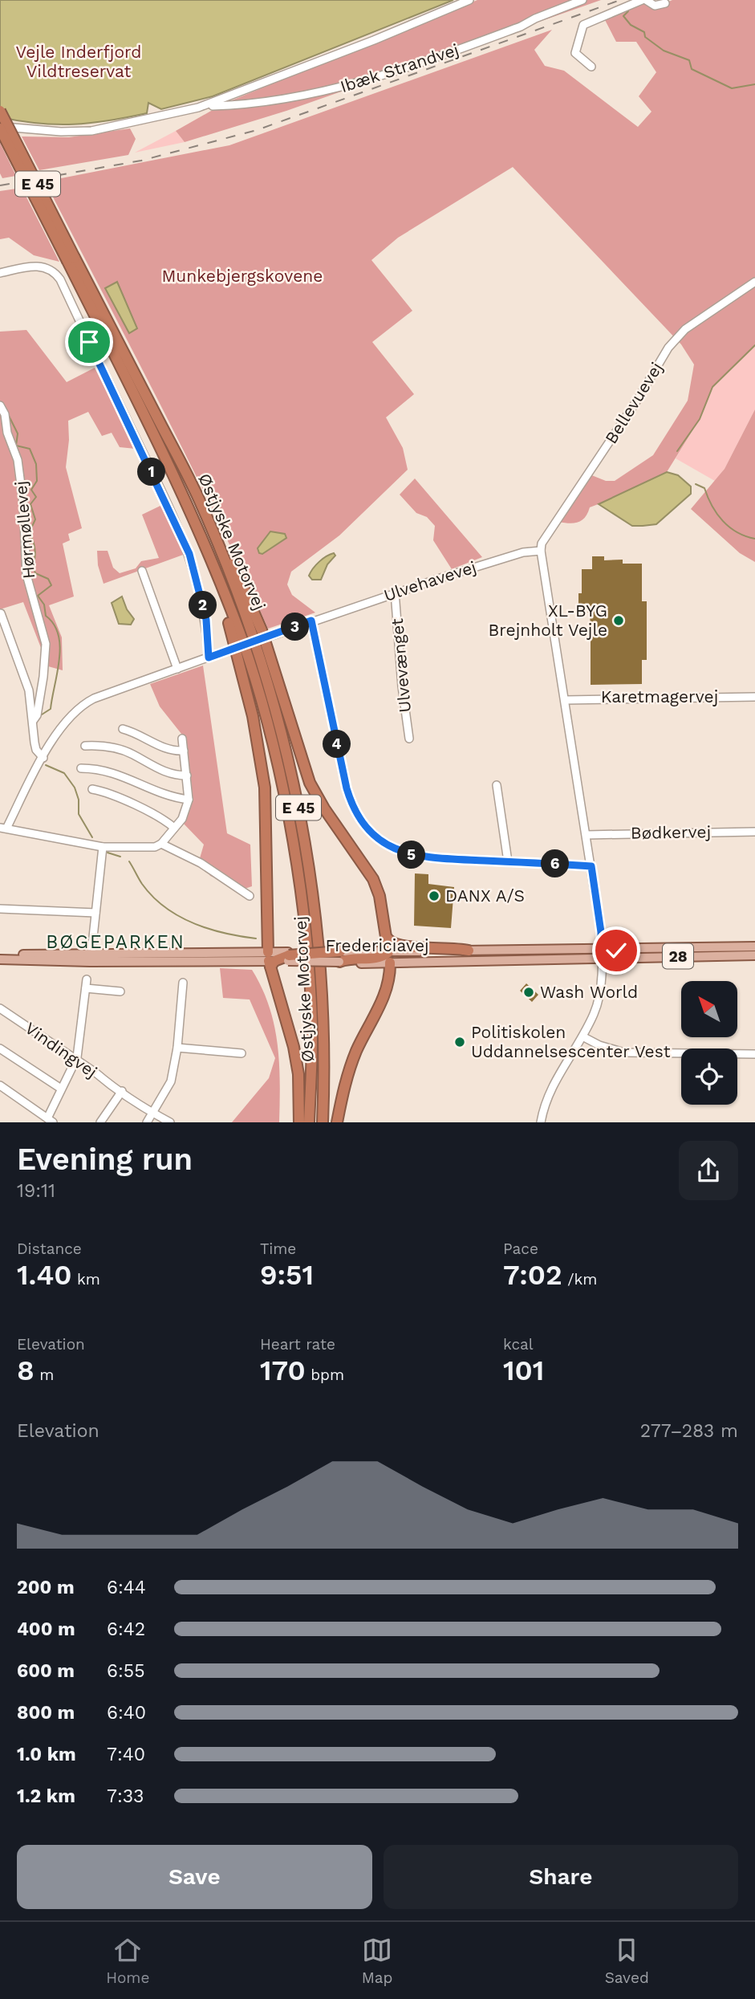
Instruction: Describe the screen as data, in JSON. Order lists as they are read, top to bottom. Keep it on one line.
{"streets":{"highway":["E 45","Østjyske Motorvej"],"main road":["Fredericiavej","28"],"street":["Ibæk Strandvej","Bellevuevej","Hørmøllevej","Ulvehavevej","Ulvevænget","Karetmagervej","Bødkervej","Vindingvej"]},"crossings":[["Ibæk Strandvej","Østjyske Motorvej"],["Bellevuevej","Ulvehavevej"],["Ulvehavevej","Ulvevænget"]],"districts":["BØGEPARKEN"],"parks":["Vejle Inderfjord Vildtreservat","Munkebjergskovene"],"places":["XL-BYG Brejnholt Vejle","DANX A/S","Wash World","Politiskolen Uddannelsescenter Vest"],"north":"top left","page":{"pins":["1","2","3","4","5","6"],"heading":["Evening run","19:11"],"stats":[["Distance","1.40 km"],["Time","9:51"],["Pace","7:02 /km"],["Elevation","8 m"],["Heart rate","170 bpm"],["kcal","101"]],"chart":["Elevation","277–283 m"],"list":[{"name":"200 m","note":"6:44"},{"name":"400 m","note":"6:42"},{"name":"600 m","note":"6:55"},{"name":"800 m","note":"6:40"},{"name":"1.0 km","note":"7:40"},{"name":"1.2 km","note":"7:33"}],"buttons":["Save","Share"],"tabs":["Home","Map","Saved"]}}
